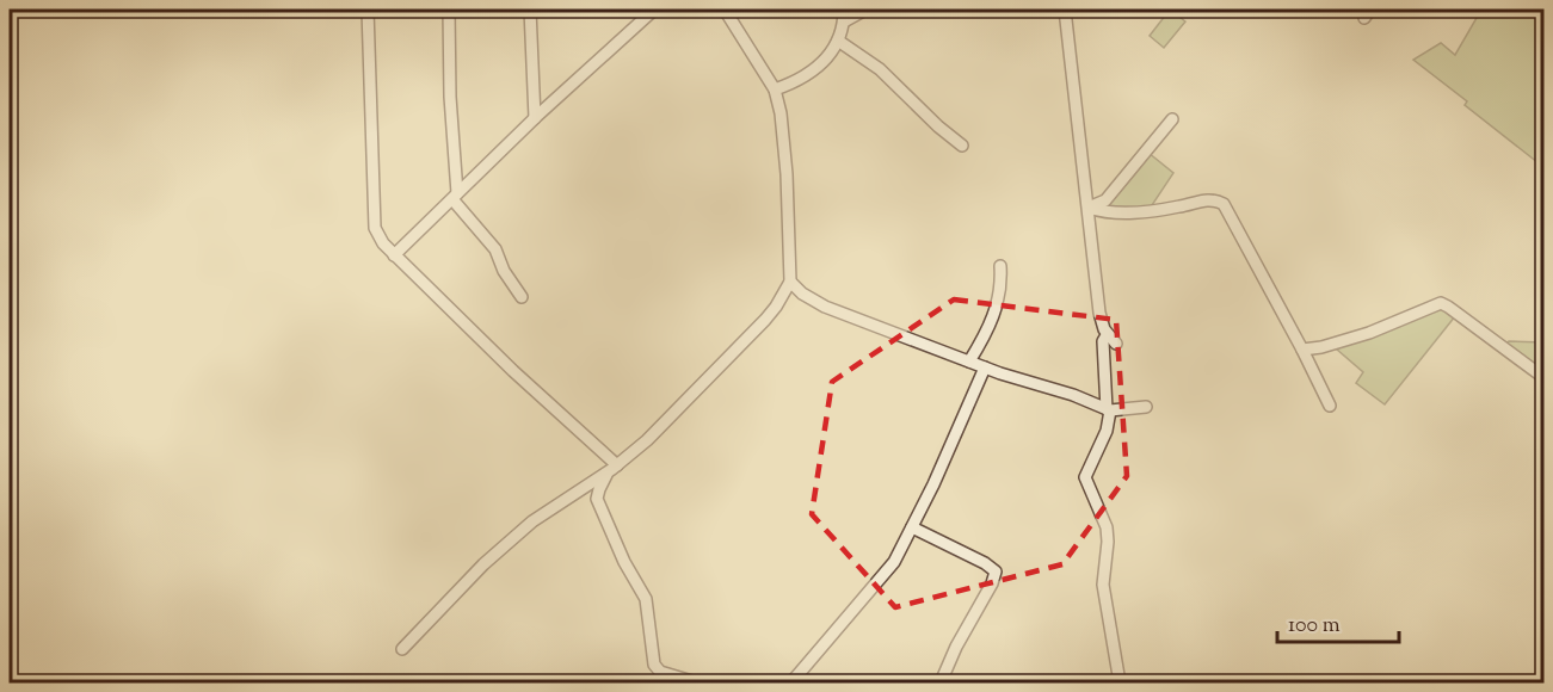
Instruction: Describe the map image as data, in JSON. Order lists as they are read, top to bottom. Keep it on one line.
{"scale_bar":"100 m"}
